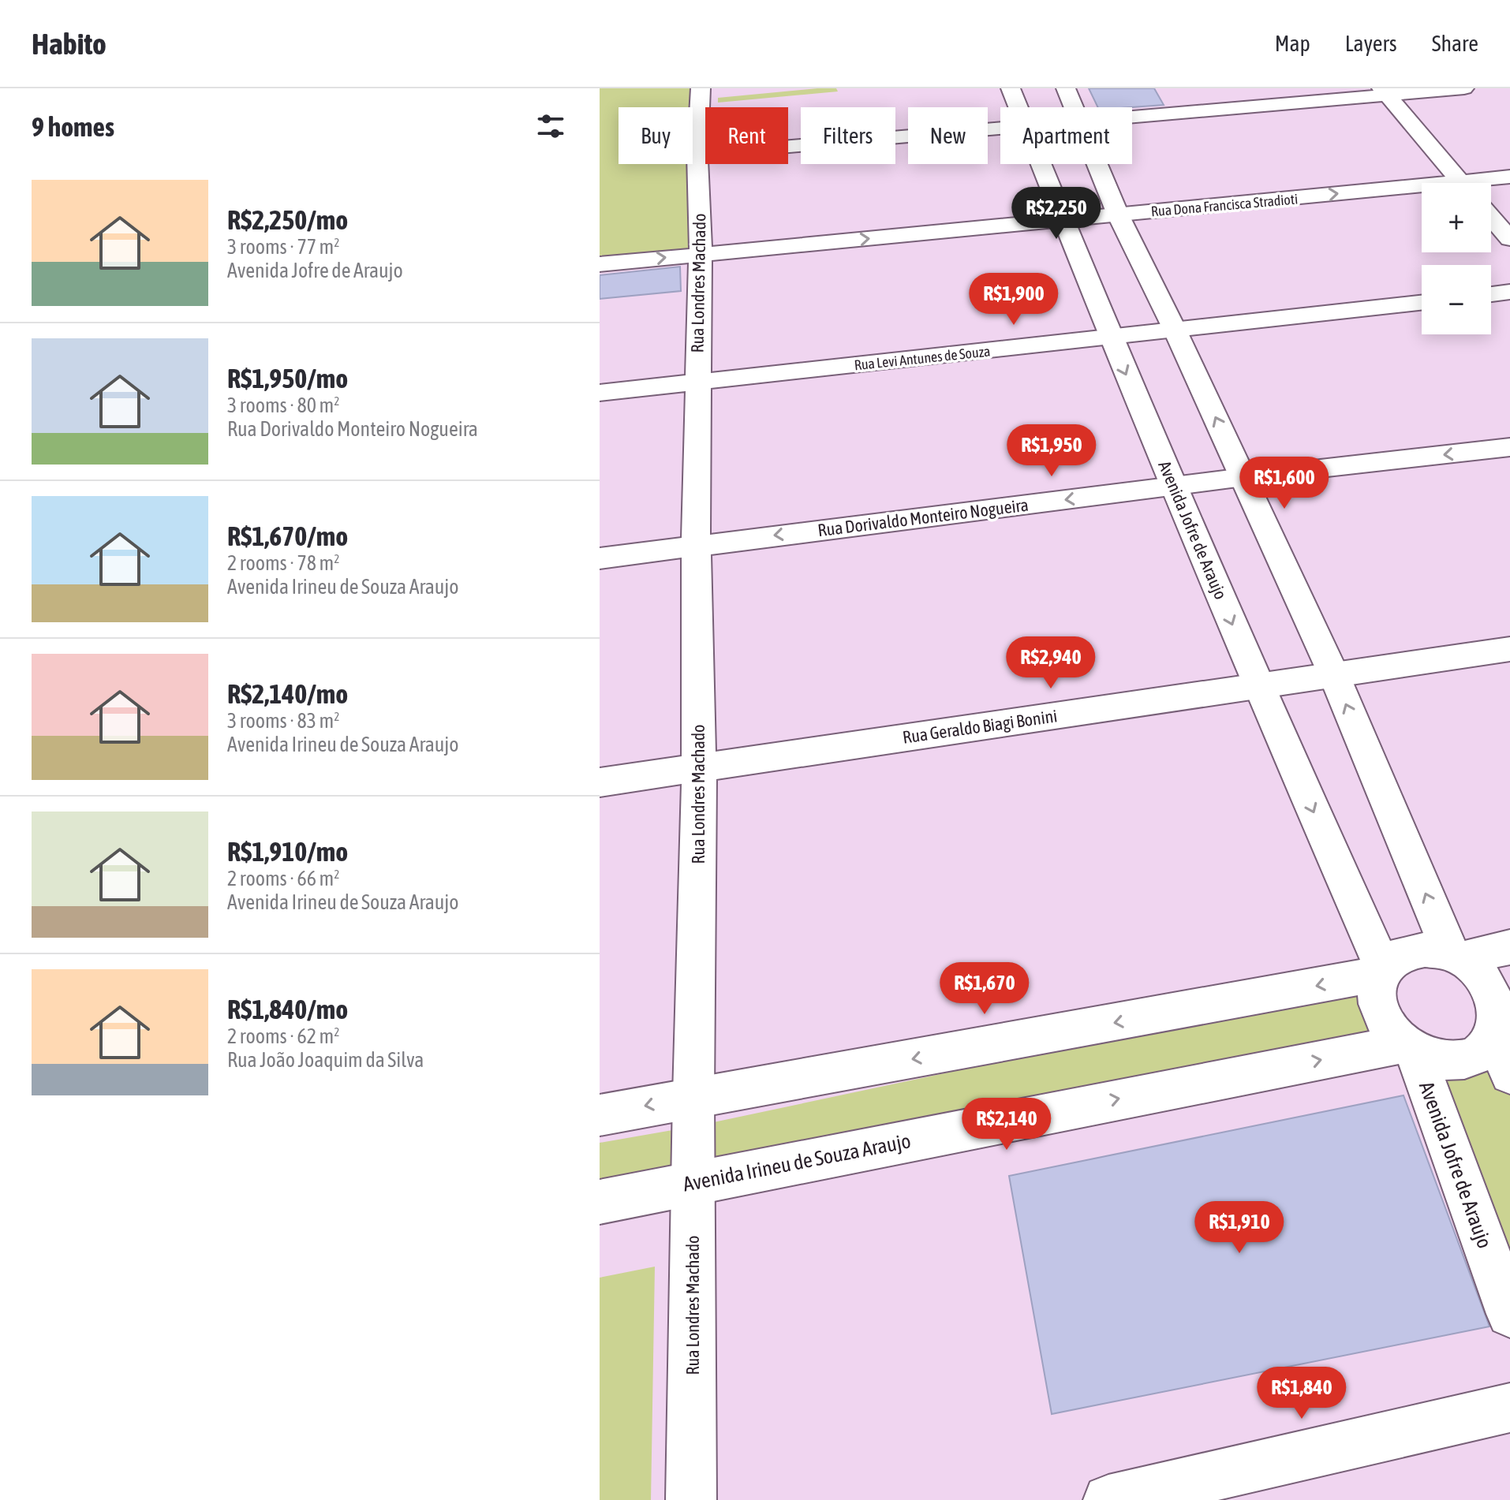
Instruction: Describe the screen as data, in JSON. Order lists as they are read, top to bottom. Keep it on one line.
{"streets":{"street":["Rua Dona Francisca Stradioti","Rua Londres Machado","Rua Levi Antunes de Souza","Rua Dorivaldo Monteiro Nogueira","Avenida Jofre de Araujo","Rua Geraldo Biagi Bonini","Avenida Irineu de Souza Araujo"]},"crossings":[["Rua Dona Francisca Stradioti","Rua Londres Machado"],["Rua Dona Francisca Stradioti","Avenida Jofre de Araujo"],["Rua Londres Machado","Rua Levi Antunes de Souza"],["Rua Londres Machado","Rua Dorivaldo Monteiro Nogueira"],["Rua Londres Machado","Rua Geraldo Biagi Bonini"],["Rua Londres Machado","Avenida Irineu de Souza Araujo"],["Rua Levi Antunes de Souza","Avenida Jofre de Araujo"],["Rua Dorivaldo Monteiro Nogueira","Avenida Jofre de Araujo"],["Avenida Jofre de Araujo","Rua Geraldo Biagi Bonini"],["Avenida Jofre de Araujo","Avenida Irineu de Souza Araujo"]],"one_way":["Rua Dorivaldo Monteiro Nogueira"],"page":{"header":"Habito","nav":["Map","Layers","Share"],"heading":"9 homes","chip":["Buy","Rent","Filters","New","Apartment"],"list":[{"name":"R$2,250/mo","note":"3 rooms · 77 m² · Avenida Jofre de Araujo"},{"name":"R$1,950/mo","note":"3 rooms · 80 m² · Rua Dorivaldo Monteiro Nogueira"},{"name":"R$1,670/mo","note":"2 rooms · 78 m² · Avenida Irineu de Souza Araujo"},{"name":"R$2,140/mo","note":"3 rooms · 83 m² · Avenida Irineu de Souza Araujo"},{"name":"R$1,910/mo","note":"2 rooms · 66 m² · Avenida Irineu de Souza Araujo"},{"name":"R$1,840/mo","note":"2 rooms · 62 m² · Rua João Joaquim da Silva"}],"map_buttons":["+","−"],"price":["R$2,250","R$1,900","R$1,950","R$1,600","R$2,940","R$1,670","R$2,140","R$1,910","R$1,840"]}}
